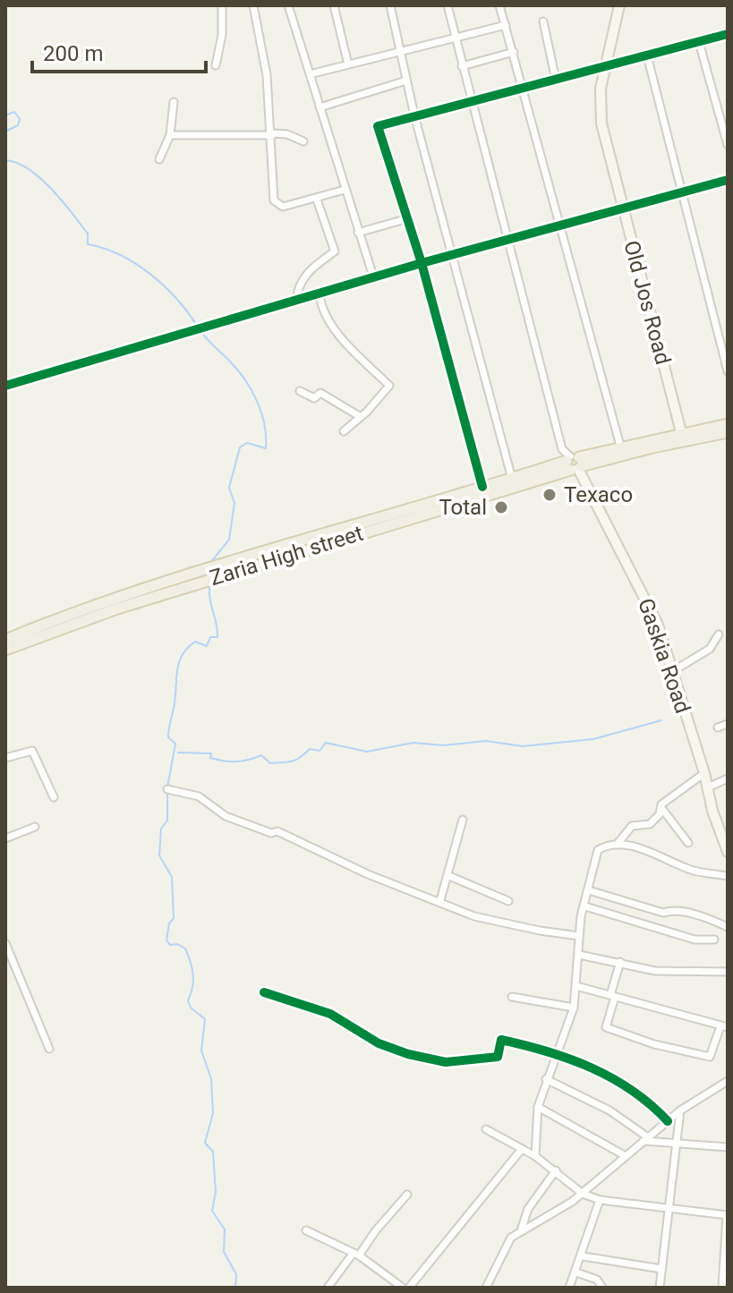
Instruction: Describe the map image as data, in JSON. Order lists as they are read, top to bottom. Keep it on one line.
{"streets":{"main road":["Old Jos Road","Zaria High street","Gaskia Road"]},"crossings":[["Old Jos Road","Zaria High street"],["Zaria High street","Gaskia Road"]],"places":["Texaco","Total"],"scale_bar":"200 m"}
